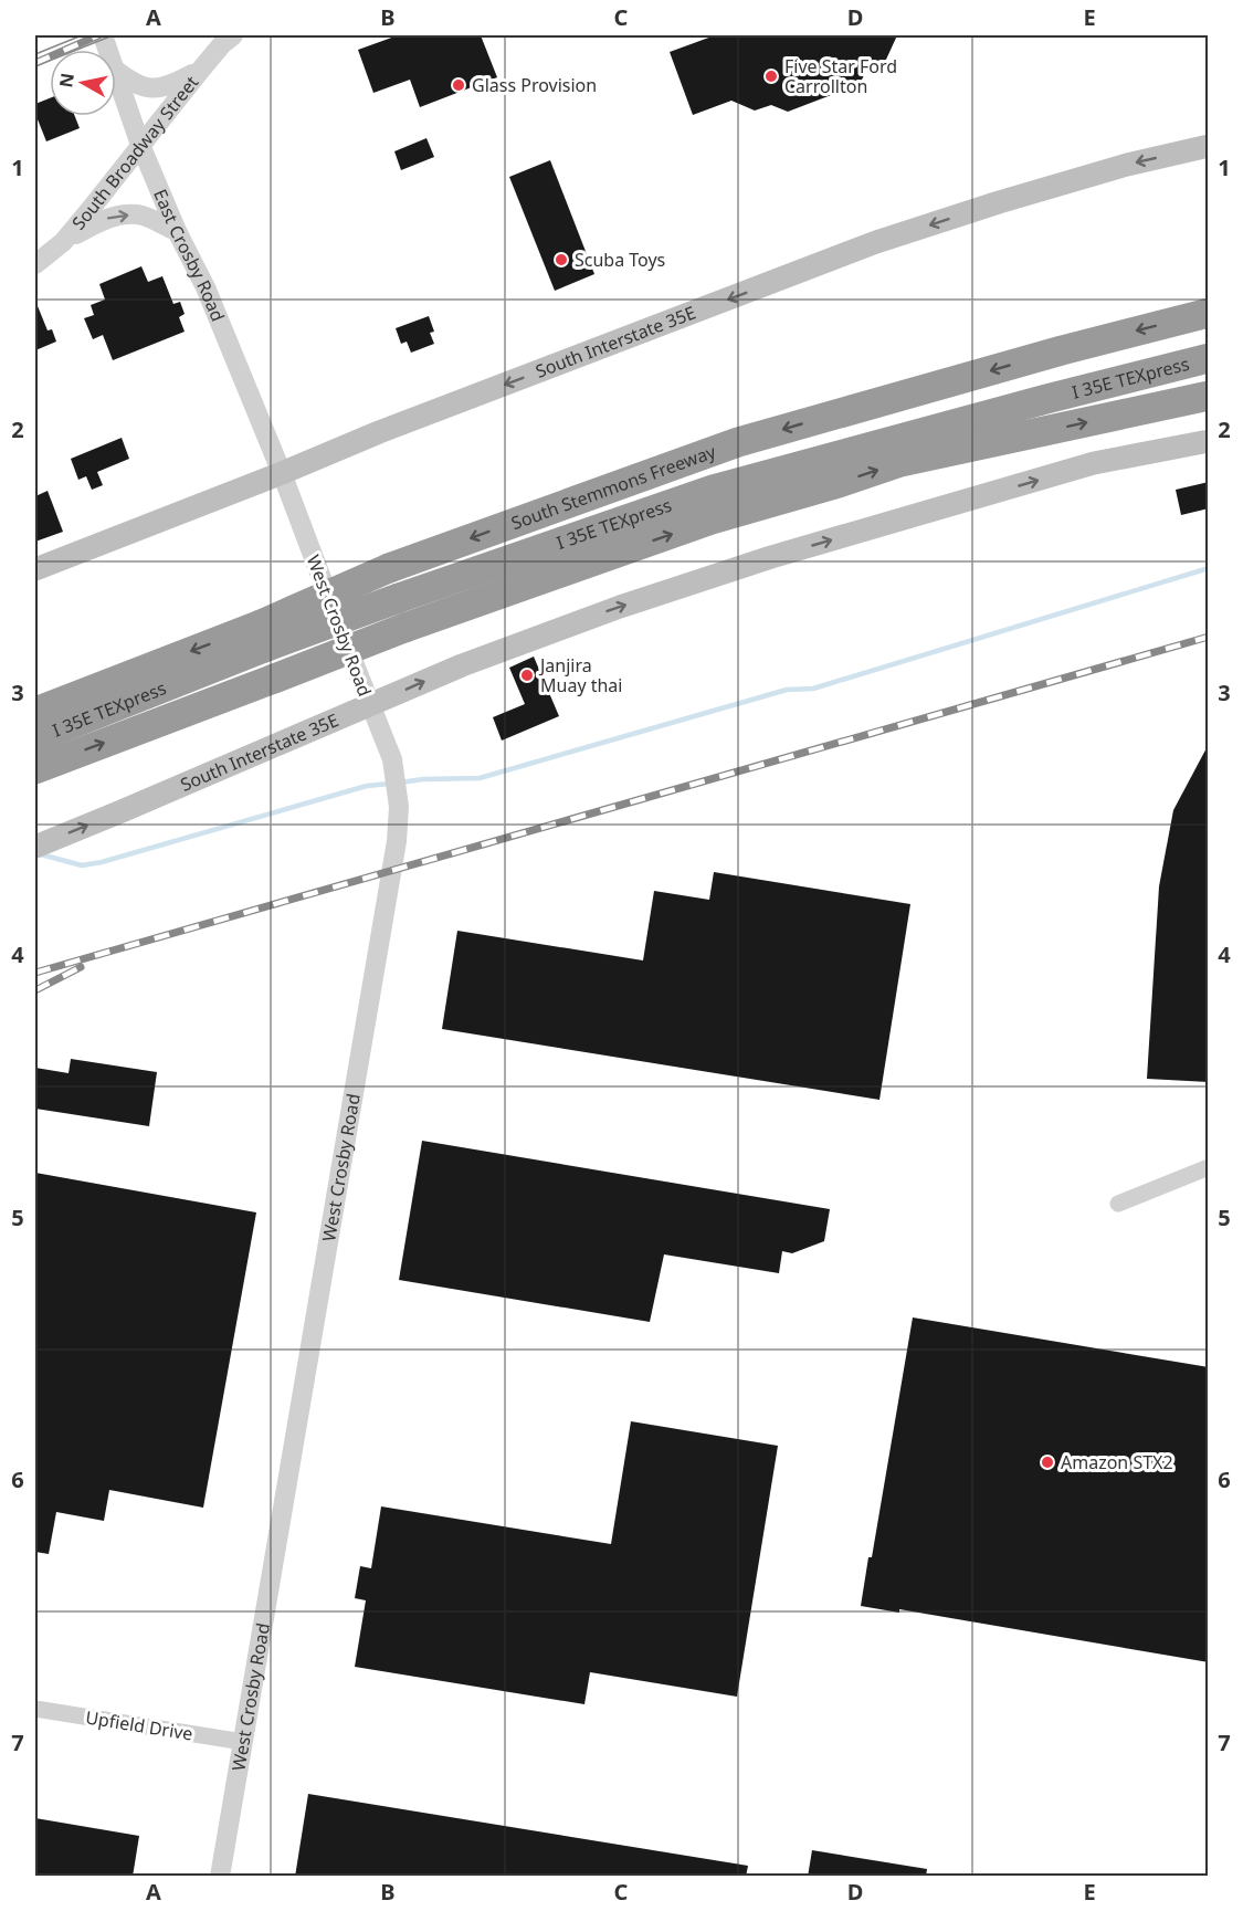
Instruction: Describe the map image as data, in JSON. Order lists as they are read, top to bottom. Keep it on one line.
{"streets":{"highway":["I 35E TEXpress","South Stemmons Freeway"],"main road":["South Interstate 35E"],"street":["South Broadway Street","East Crosby Road","West Crosby Road","Upfield Drive"]},"crossings":[["South Broadway Street","East Crosby Road"],["East Crosby Road","South Interstate 35E"],["East Crosby Road","West Crosby Road"],["South Interstate 35E","West Crosby Road"],["I 35E TEXpress","South Stemmons Freeway"],["West Crosby Road","Upfield Drive"]],"places":["Five Star Ford Carrollton","Glass Provision","Scuba Toys","Janjira Muay thai","Amazon STX2"],"north":"left","grid":{"columns":["A","B","C","D","E"],"rows":["1","2","3","4","5","6","7"]}}
